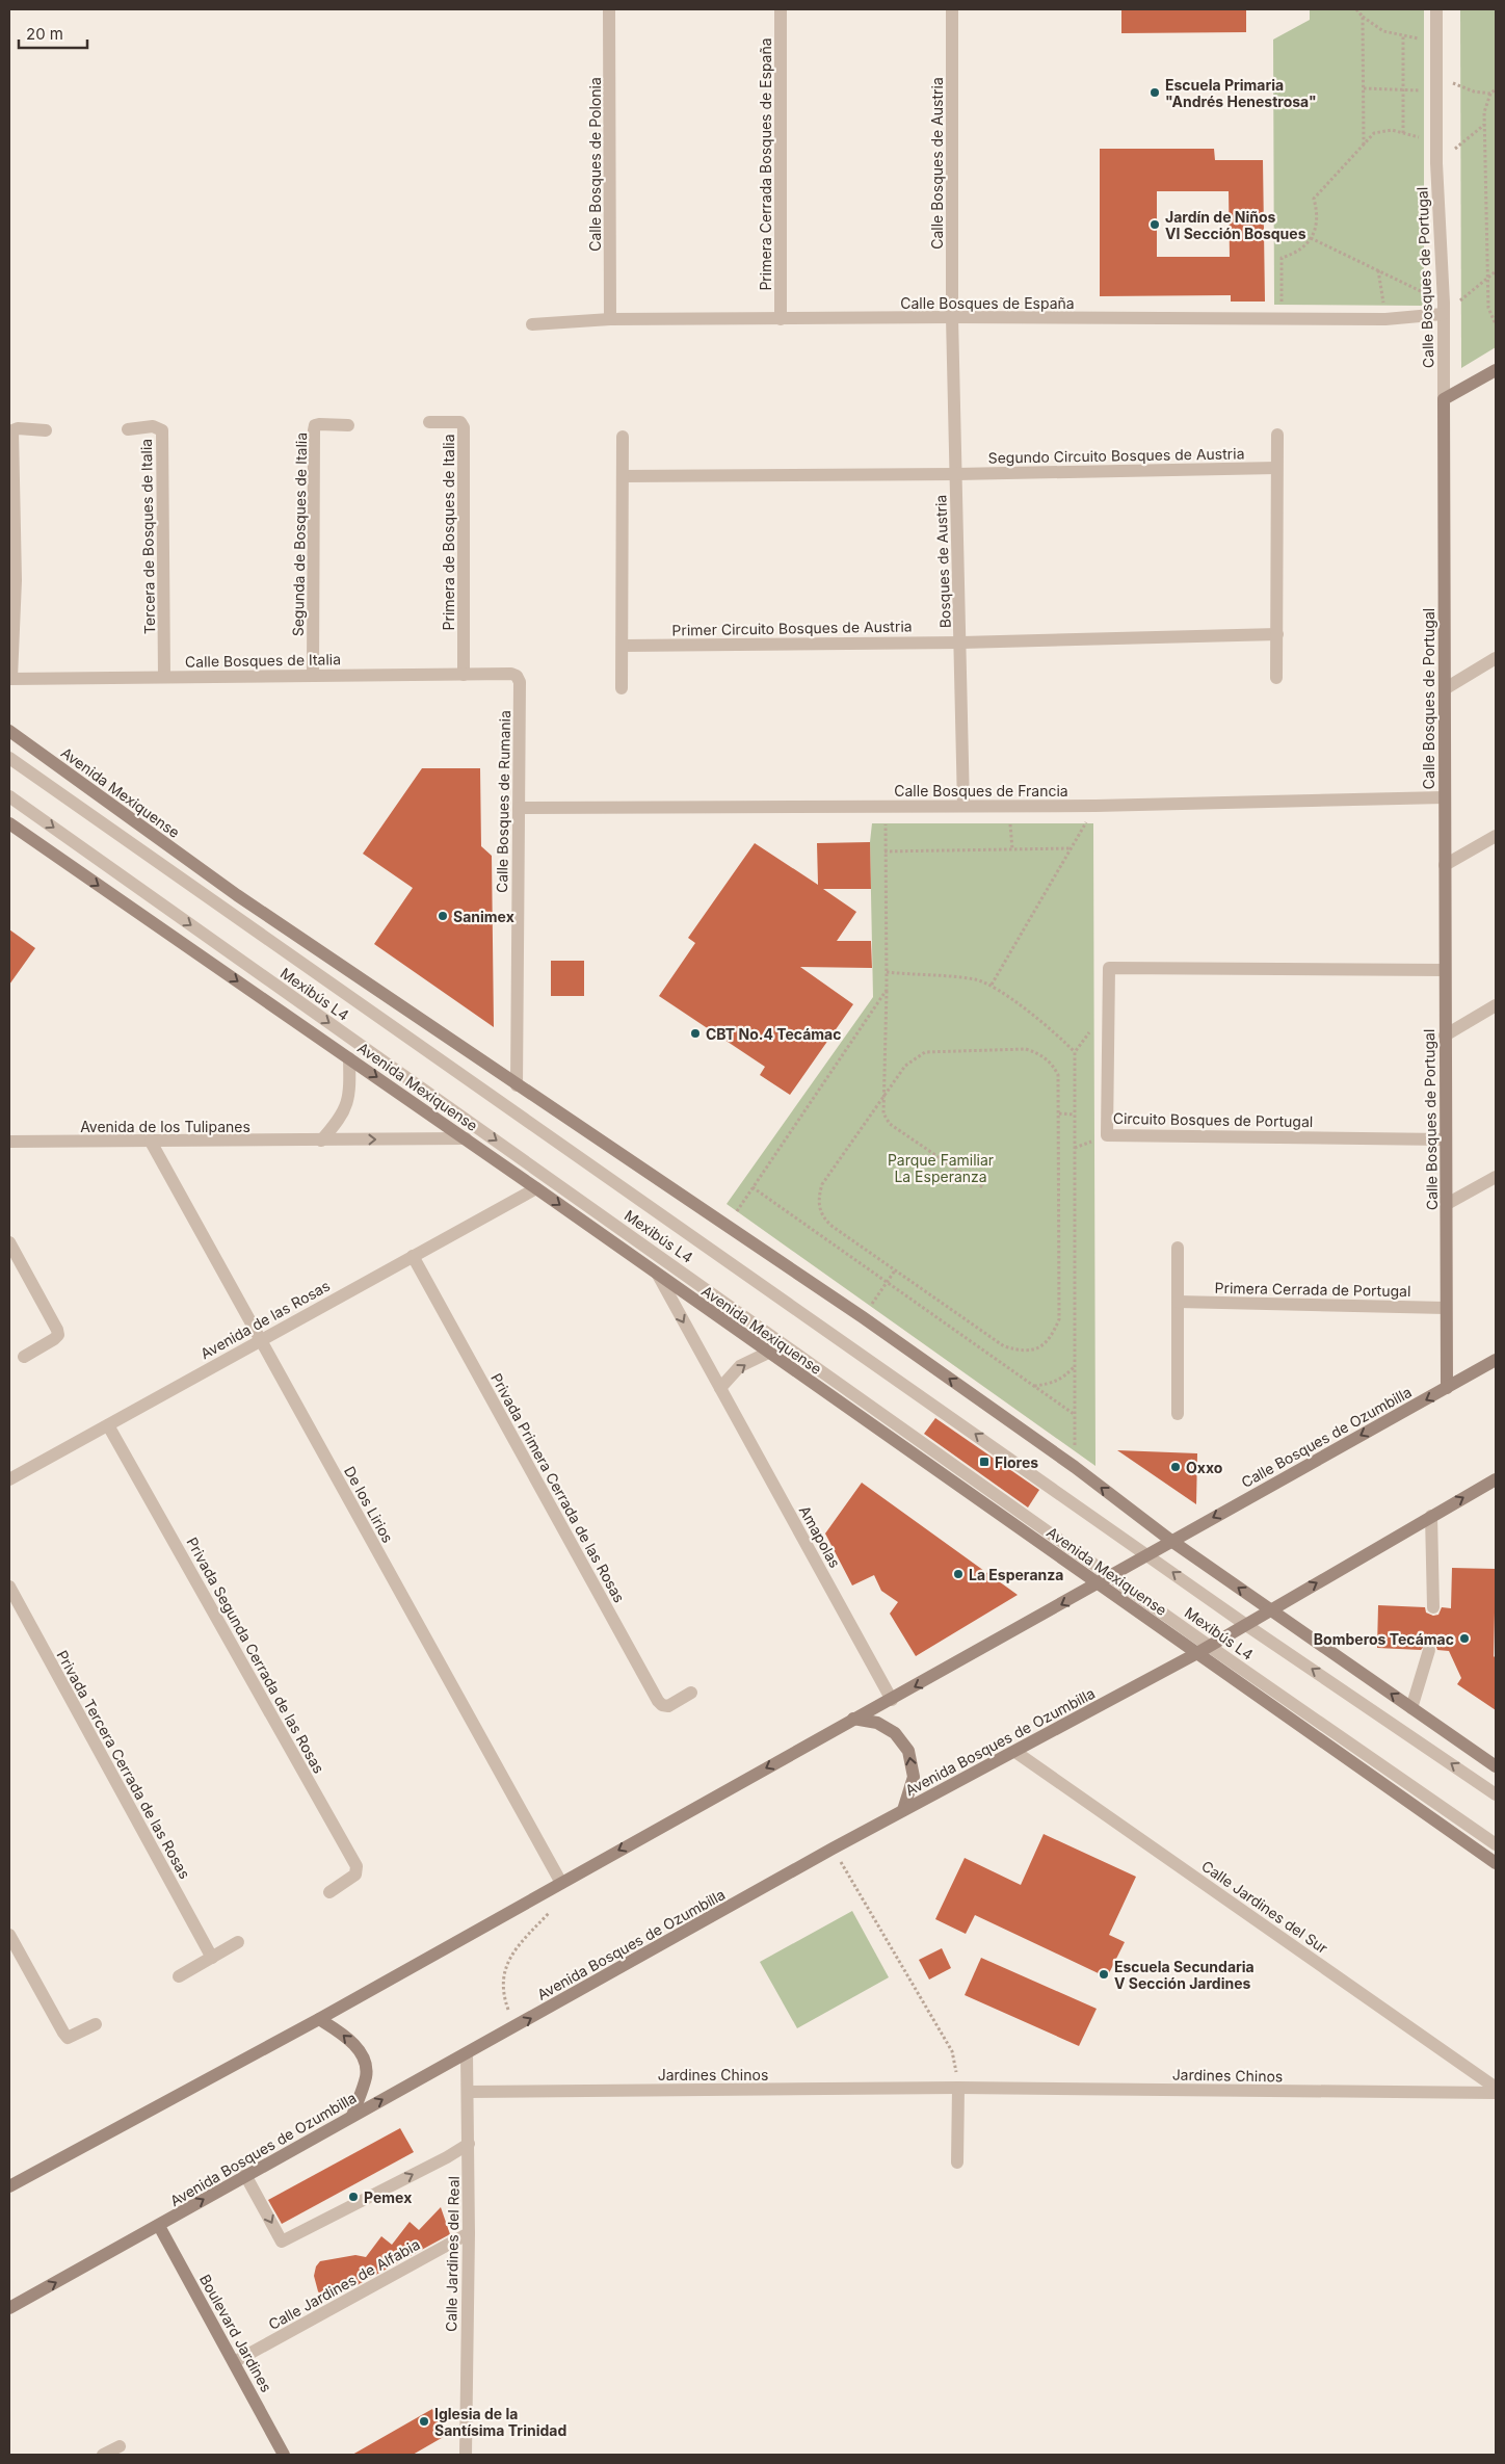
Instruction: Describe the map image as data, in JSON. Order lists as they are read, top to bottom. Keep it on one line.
{"streets":{"main road":["Calle Bosques de Portugal","Avenida Mexiquense","Calle Bosques de Ozumbilla","Avenida Bosques de Ozumbilla","Boulevard Jardines"],"street":["Calle Bosques de Austria","Calle Bosques de Polonia","Primera Cerrada Bosques de España","Calle Bosques de España","Segundo Circuito Bosques de Austria","Primera de Bosques de Italia","Segunda de Bosques de Italia","Tercera de Bosques de Italia","Bosques de Austria","Primer Circuito Bosques de Austria","Calle Bosques de Italia","Calle Bosques de Francia","Calle Bosques de Rumania","Mexibús L4","Circuito Bosques de Portugal","Avenida de los Tulipanes","Primera Cerrada de Portugal","Avenida de las Rosas","Privada Primera Cerrada de las Rosas","De los Lirios","Amapolas","Privada Segunda Cerrada de las Rosas","Privada Tercera Cerrada de las Rosas","Calle Jardines del Sur","Jardines Chinos","Calle Jardines del Real","Calle Jardines de Alfabia"]},"crossings":[["Calle Bosques de Austria","Calle Bosques de España"],["Calle Bosques de Austria","Bosques de Austria"],["Calle Bosques de Polonia","Calle Bosques de España"],["Primera Cerrada Bosques de España","Calle Bosques de España"],["Calle Bosques de Portugal","Calle Bosques de España"],["Calle Bosques de Portugal","Calle Bosques de Francia"],["Calle Bosques de Portugal","Circuito Bosques de Portugal"],["Calle Bosques de Portugal","Primera Cerrada de Portugal"],["Calle Bosques de Portugal","Calle Bosques de Ozumbilla"],["Calle Bosques de España","Bosques de Austria"],["Segundo Circuito Bosques de Austria","Bosques de Austria"],["Primera de Bosques de Italia","Calle Bosques de Italia"],["Segunda de Bosques de Italia","Calle Bosques de Italia"],["Tercera de Bosques de Italia","Calle Bosques de Italia"],["Bosques de Austria","Primer Circuito Bosques de Austria"],["Bosques de Austria","Calle Bosques de Francia"],["Calle Bosques de Italia","Calle Bosques de Rumania"],["Calle Bosques de Francia","Calle Bosques de Rumania"],["Avenida Mexiquense","Calle Bosques de Rumania"],["Avenida Mexiquense","Avenida de los Tulipanes"],["Avenida Mexiquense","Avenida de las Rosas"],["Avenida Mexiquense","Calle Bosques de Ozumbilla"],["Avenida Mexiquense","Amapolas"],["Avenida Mexiquense","Avenida Bosques de Ozumbilla"],["Mexibús L4","Avenida Bosques de Ozumbilla"],["Avenida de los Tulipanes","De los Lirios"],["Avenida de las Rosas","Privada Primera Cerrada de las Rosas"],["Avenida de las Rosas","De los Lirios"],["Avenida de las Rosas","Privada Segunda Cerrada de las Rosas"],["Avenida Bosques de Ozumbilla","Calle Jardines del Sur"],["Avenida Bosques de Ozumbilla","Calle Jardines del Real"],["Avenida Bosques de Ozumbilla","Boulevard Jardines"],["Jardines Chinos","Calle Jardines del Real"],["Calle Jardines del Real","Calle Jardines de Alfabia"],["Calle Jardines de Alfabia","Boulevard Jardines"]],"parks":["Parque Familiar La Esperanza"],"places":{"other":["Escuela Primaria \"Andrés Henestrosa\"","Jardín de Niños VI Sección Bosques","Sanimex","CBT No.4 Tecámac","Oxxo","La Esperanza","Bomberos Tecámac","Escuela Secundaria V Sección Jardines","Pemex","Iglesia de la Santísima Trinidad"],"transit":["Flores"]},"scale_bar":"20 m"}
